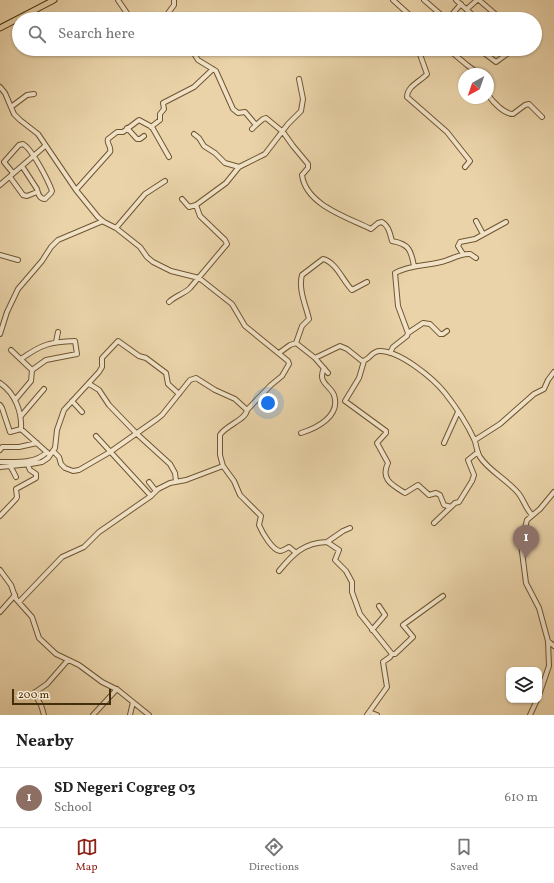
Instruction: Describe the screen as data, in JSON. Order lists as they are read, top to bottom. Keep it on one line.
{"scale_bar":"200 m","north":"bottom left","page":{"search":"Search here","pins":"1","scale":"200 m","heading":"Nearby","list":[{"mark":"1","name":"SD Negeri Cogreg 03","note":"School","value":"610 m"}],"nav":["Map","Directions","Saved"]}}
